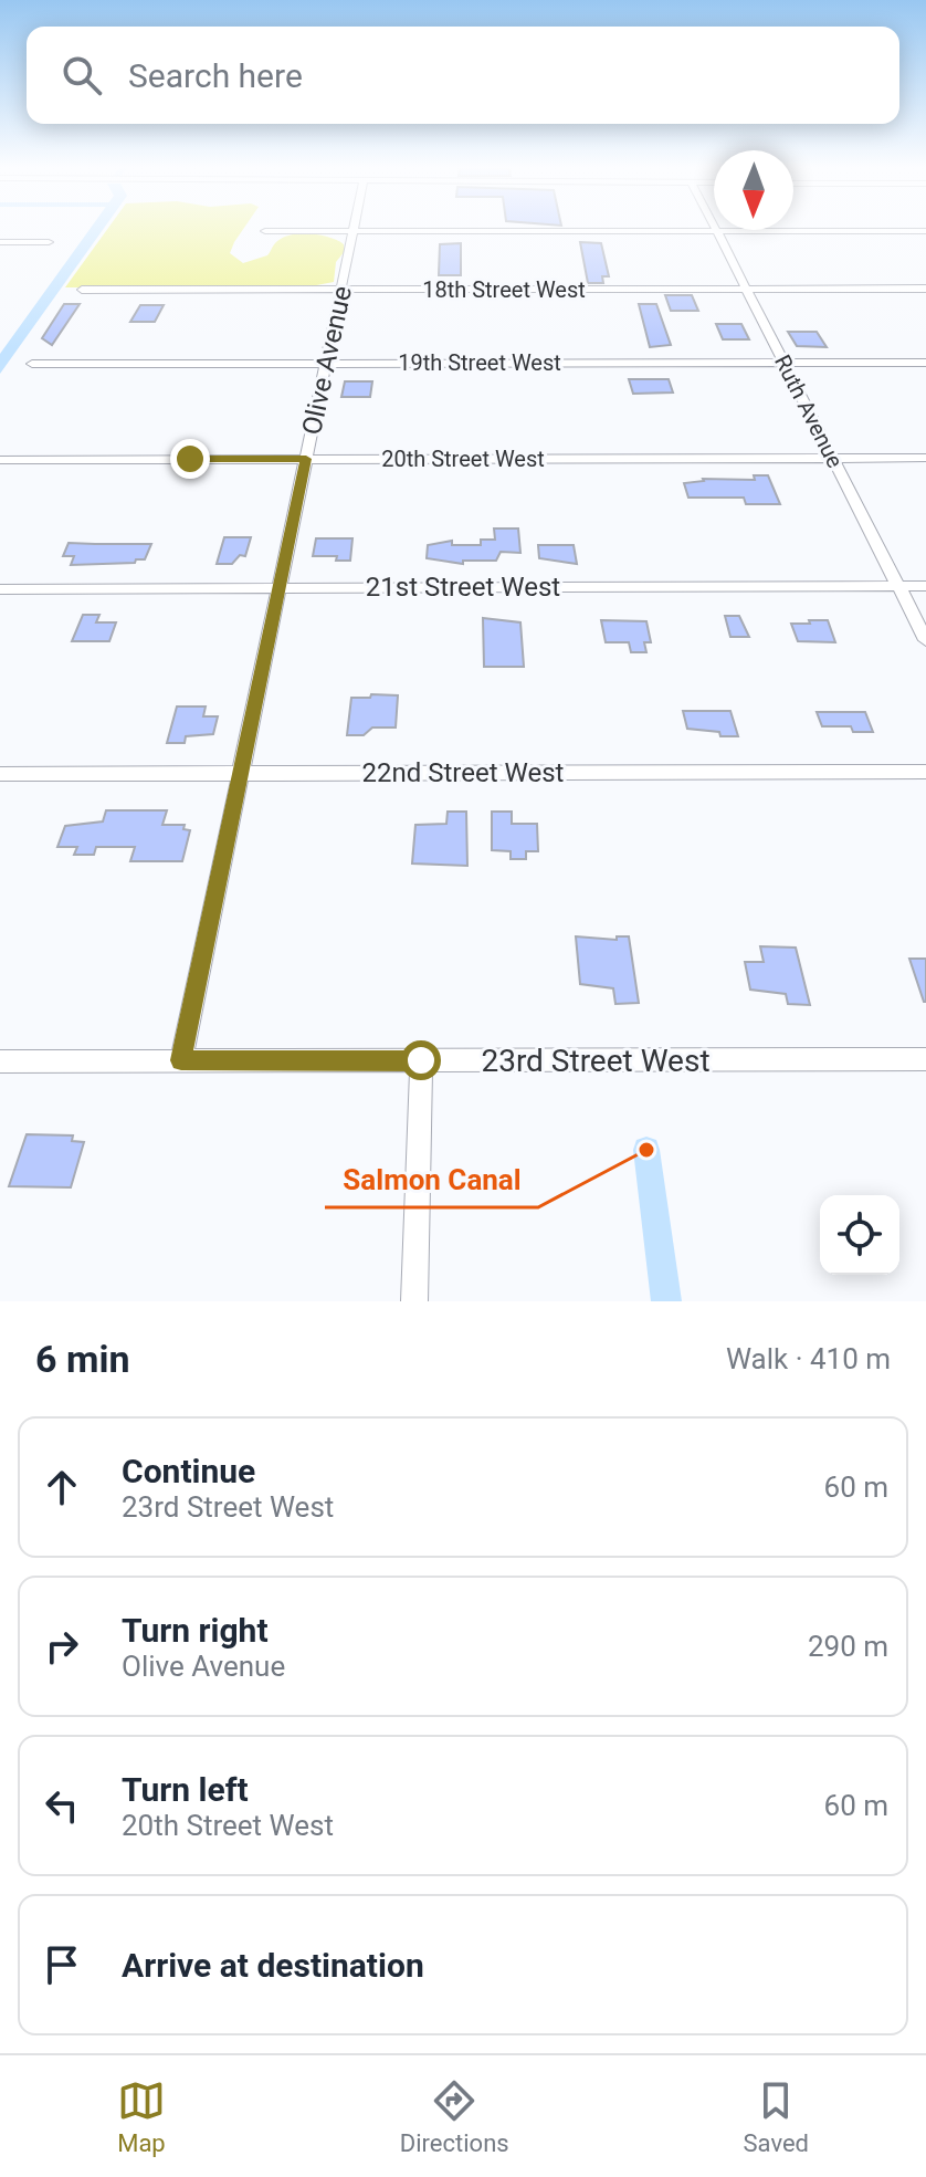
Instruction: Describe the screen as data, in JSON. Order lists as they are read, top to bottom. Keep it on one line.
{"streets":{"street":["18th Street West","Olive Avenue","19th Street West","Ruth Avenue","20th Street West","21st Street West","22nd Street West","23rd Street West"]},"crossings":[["18th Street West","Olive Avenue"],["18th Street West","Ruth Avenue"],["Olive Avenue","19th Street West"],["Olive Avenue","20th Street West"],["Olive Avenue","21st Street West"],["Olive Avenue","22nd Street West"],["Olive Avenue","23rd Street West"],["19th Street West","Ruth Avenue"],["Ruth Avenue","20th Street West"],["Ruth Avenue","21st Street West"]],"places":["Salmon Canal"],"north":"bottom","page":{"search":"Search here","heading":["6 min","Walk · 410 m"],"list":[["Continue","23rd Street West","60 m"],["Turn right","Olive Avenue","290 m"],["Turn left","20th Street West","60 m"],"Arrive at destination"],"nav":["Map","Directions","Saved"]}}
